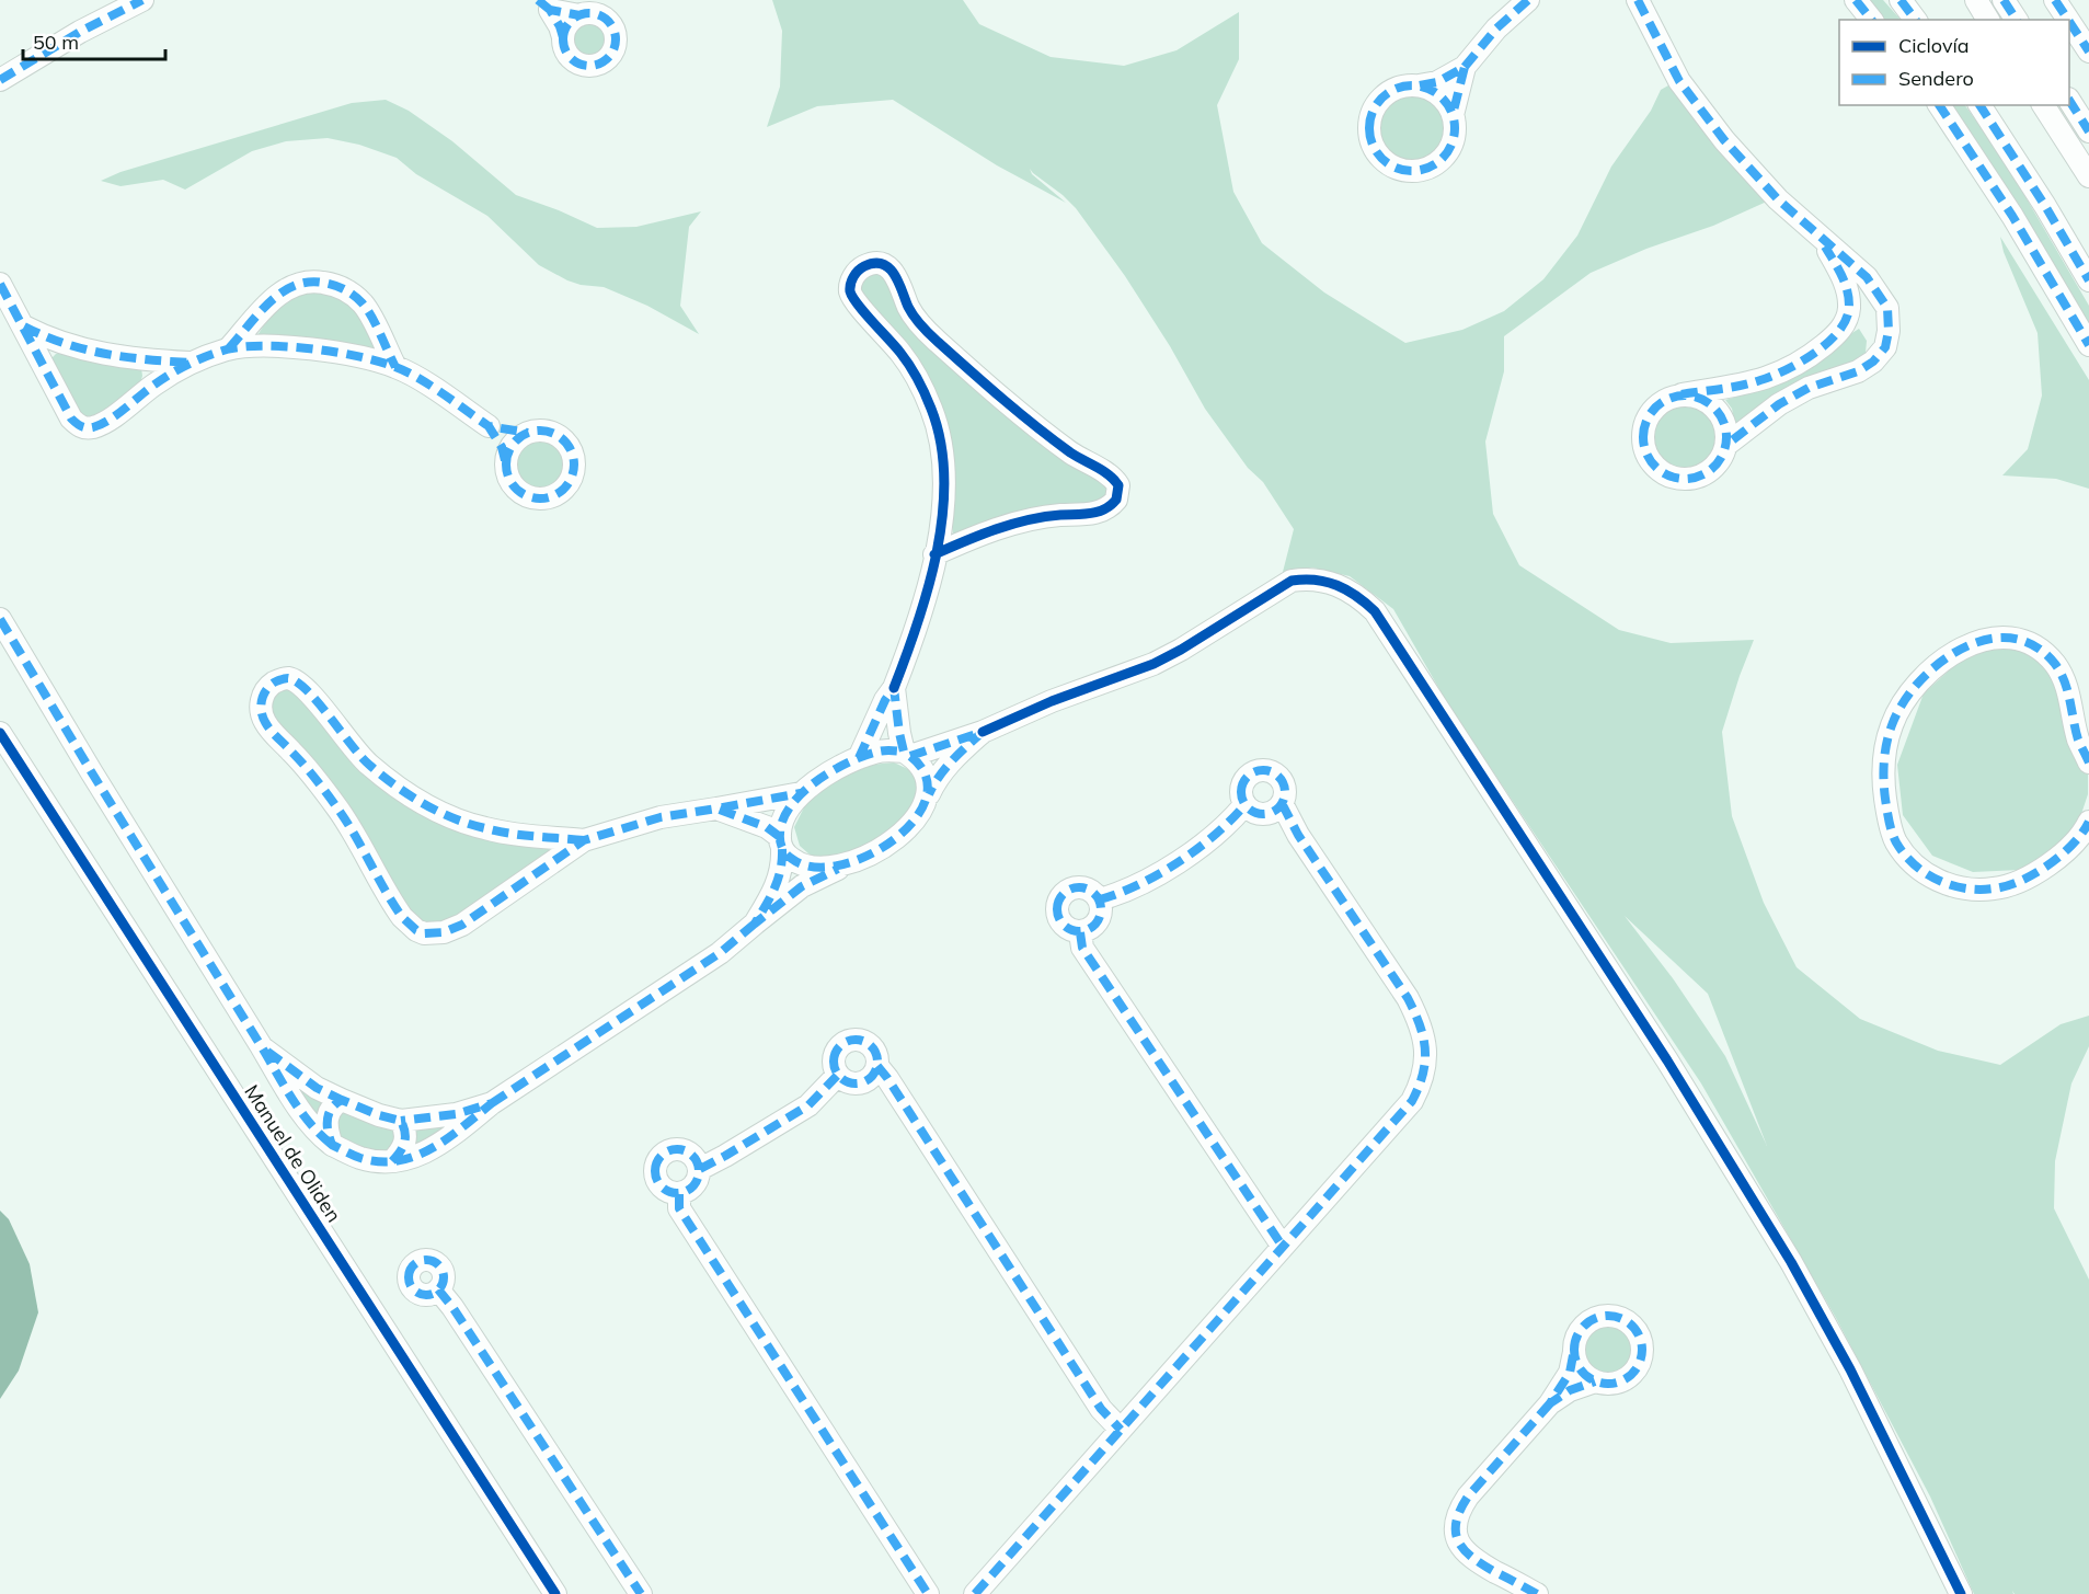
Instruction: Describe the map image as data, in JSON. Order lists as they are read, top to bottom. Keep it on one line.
{"streets":{"street":["Manuel de Oliden"]},"legend":["Ciclovía","Sendero"],"scale_bar":"50 m"}
